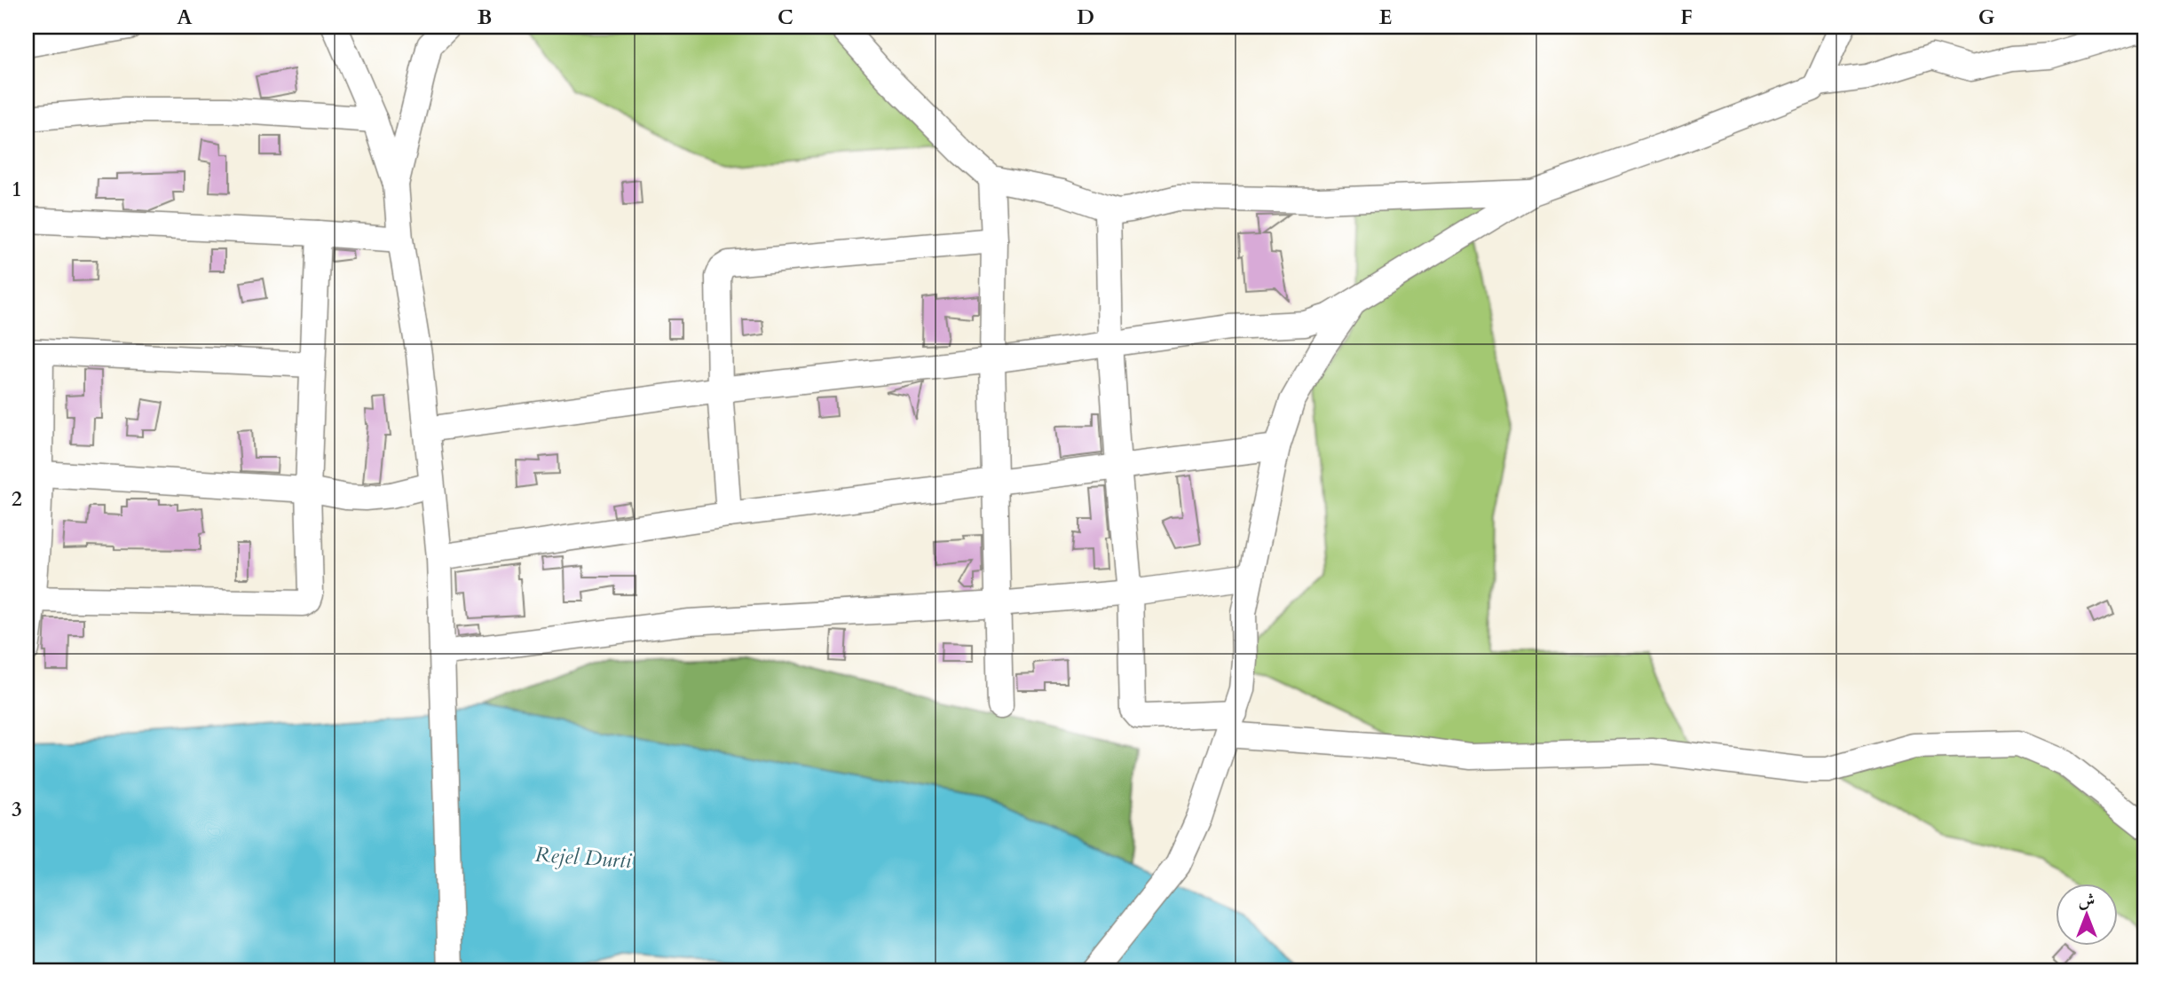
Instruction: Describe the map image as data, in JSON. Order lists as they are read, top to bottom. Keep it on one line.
{"water":["Rejel Durti"],"north":"top","grid":{"columns":["A","B","C","D","E","F","G"],"rows":["1","2","3"]}}
